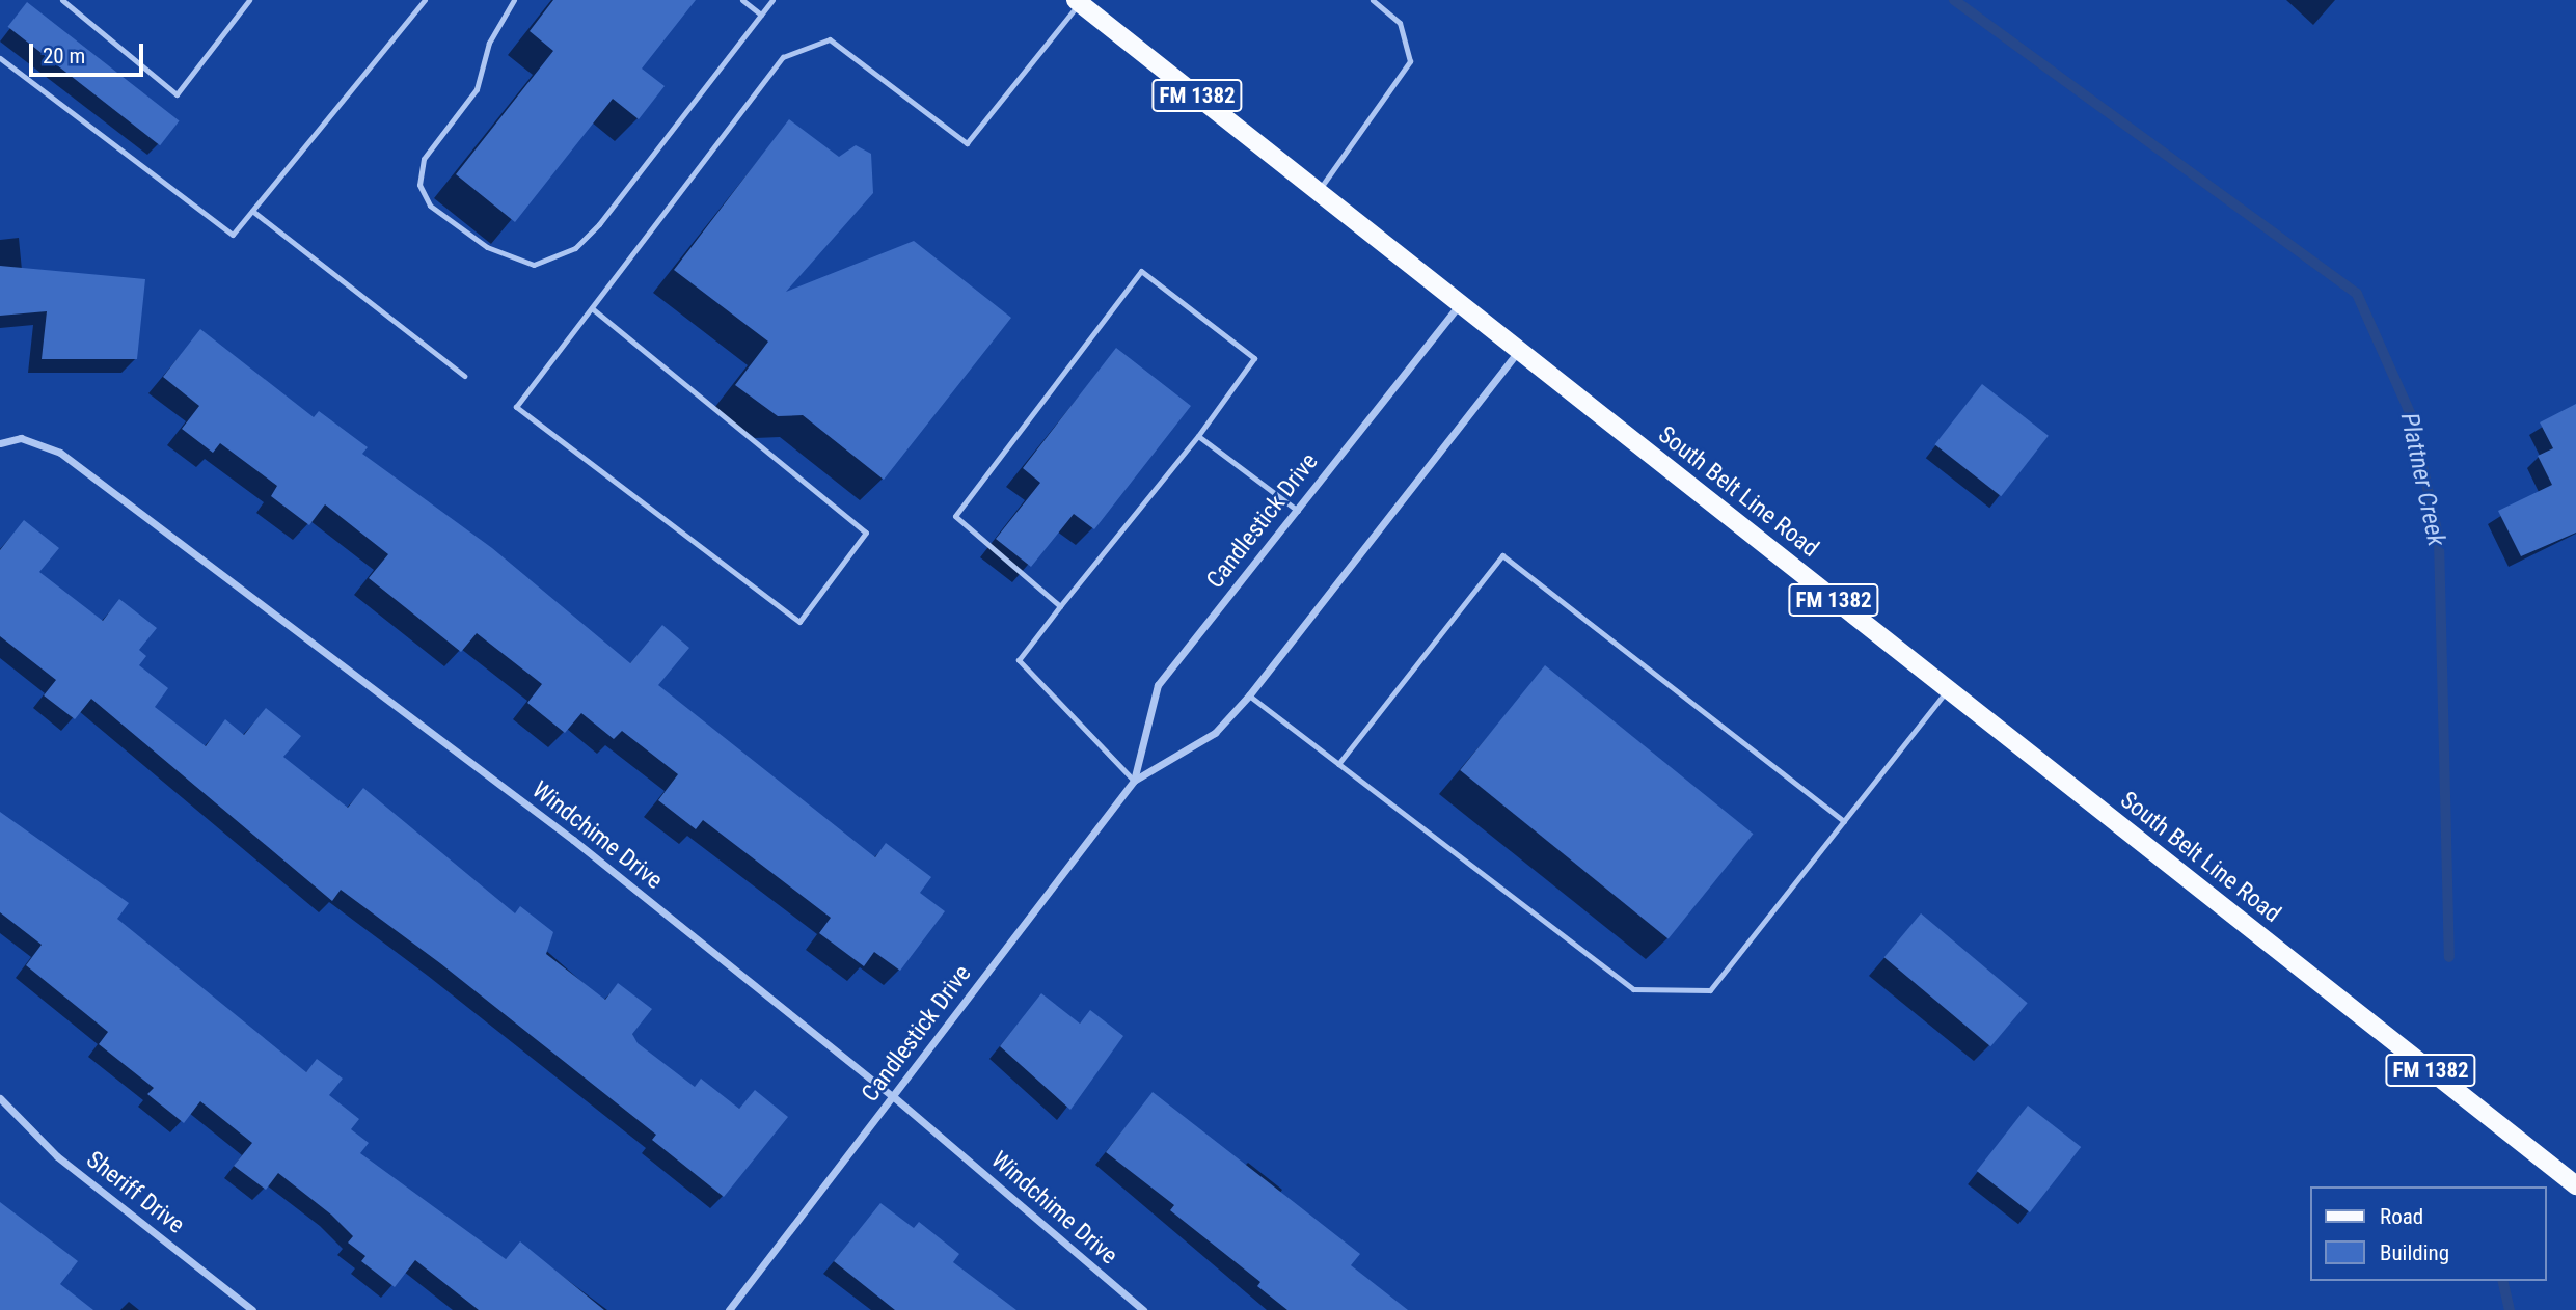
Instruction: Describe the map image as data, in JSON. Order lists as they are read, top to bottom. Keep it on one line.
{"streets":{"main road":["FM 1382","South Belt Line Road"],"street":["Candlestick Drive","Windchime Drive","Sheriff Drive"]},"crossings":[["South Belt Line Road","Candlestick Drive"],["Candlestick Drive","Windchime Drive"]],"water":["Plattner Creek"],"legend":["Road","Building"],"scale_bar":"20 m"}
